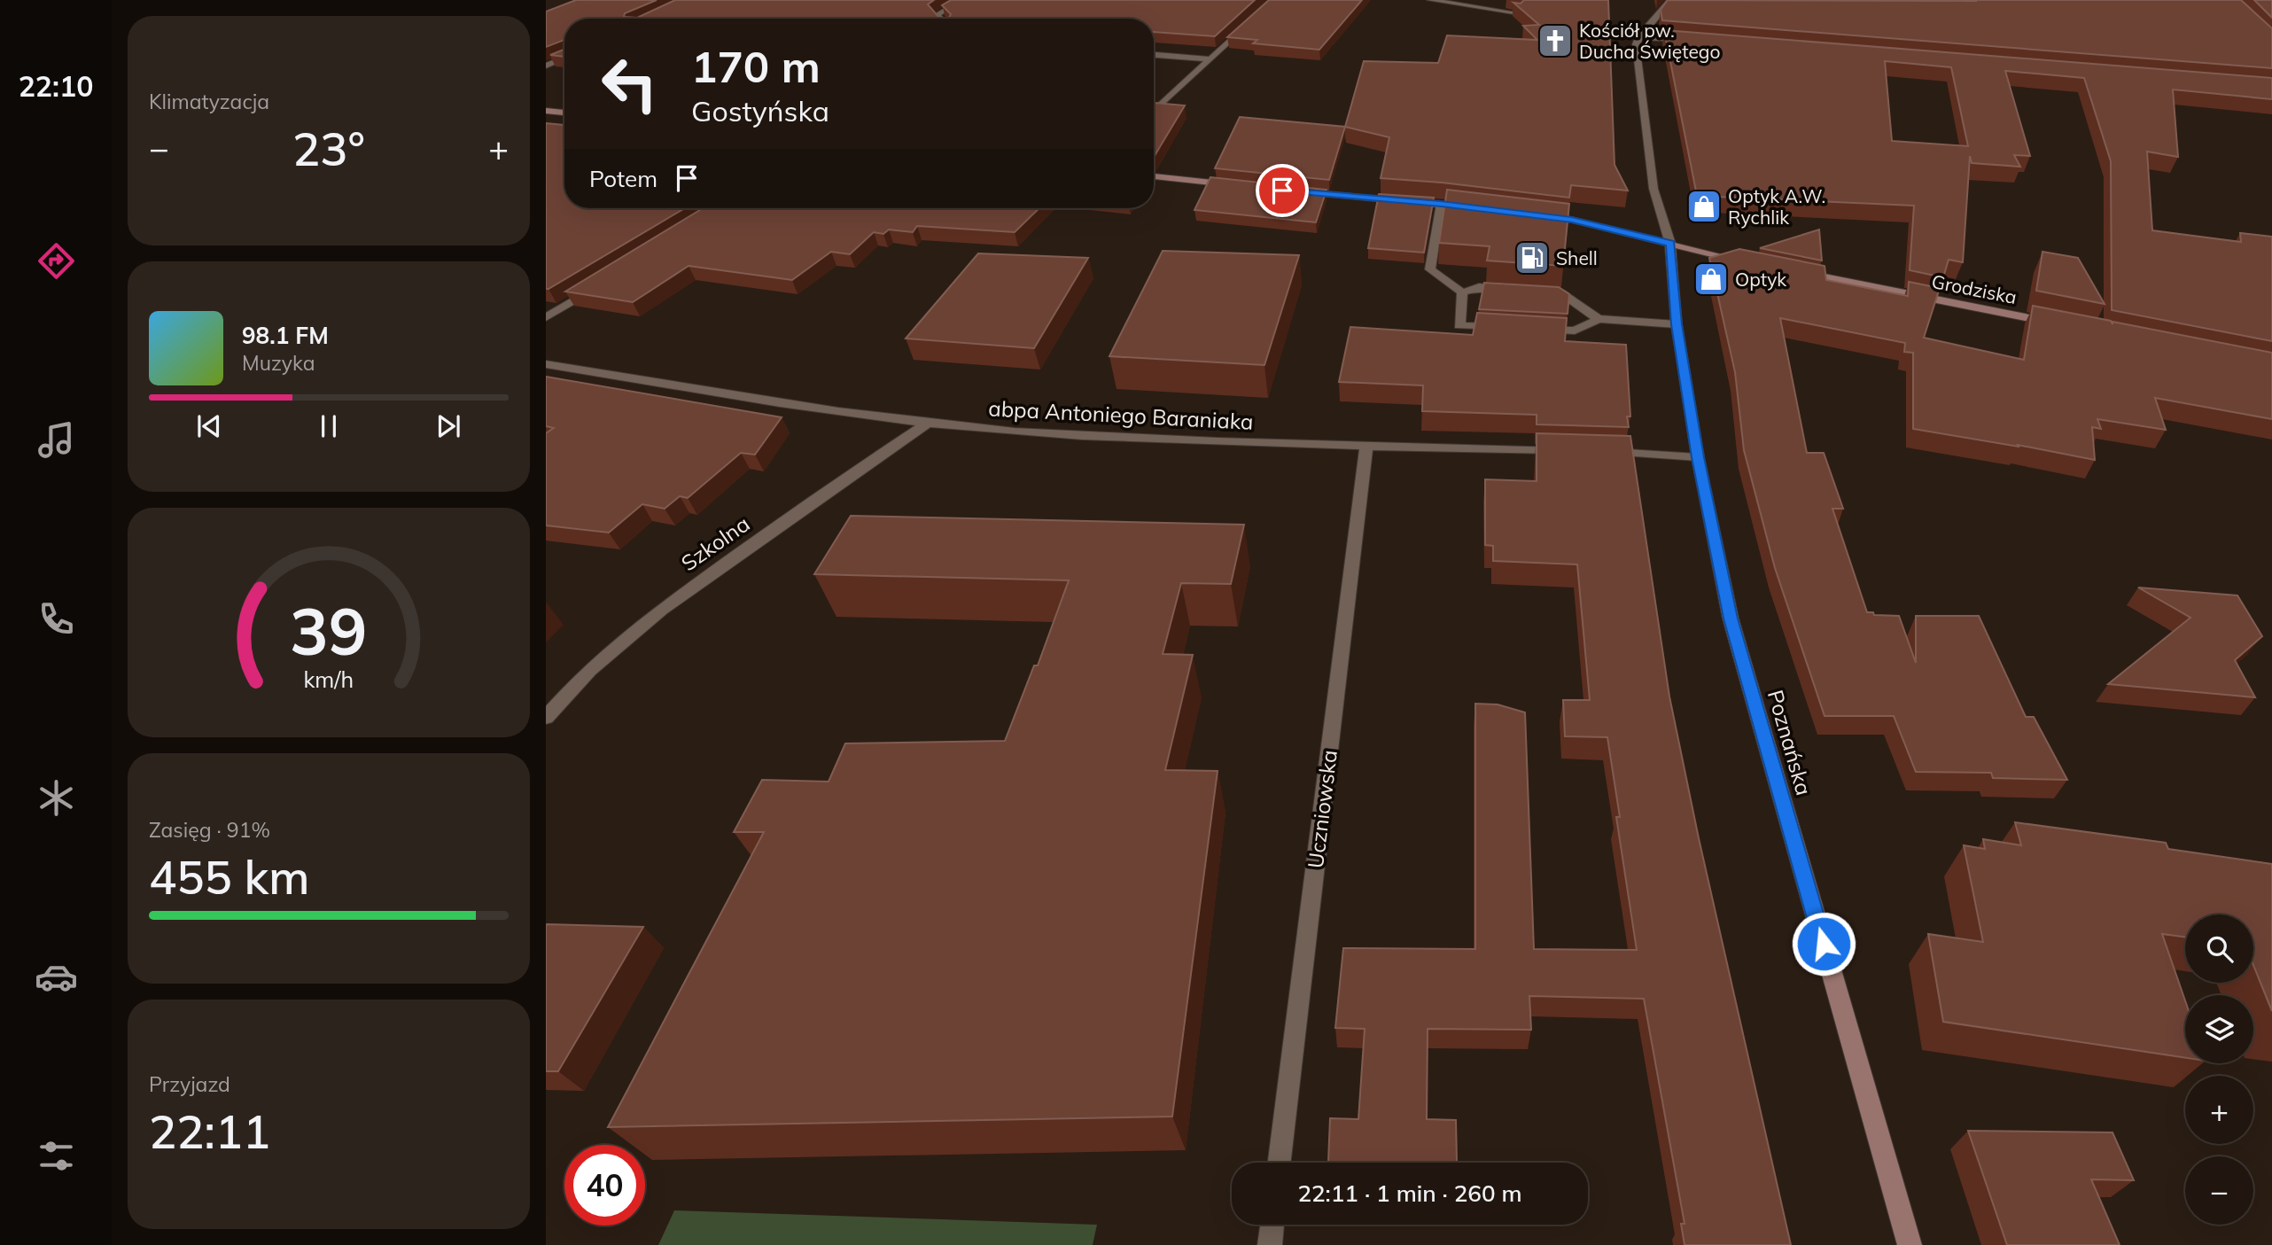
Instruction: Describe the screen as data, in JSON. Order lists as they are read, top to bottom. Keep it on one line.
{"streets":{"street":["Grodziska","abpa Antoniego Baraniaka","Szkolna","Poznańska","Uczniowska"]},"crossings":[["abpa Antoniego Baraniaka","Szkolna"],["abpa Antoniego Baraniaka","Uczniowska"]],"places":{"church":["Kościół pw. Ducha Świętego"],"shop":["Optyk A.W. Rychlik","Optyk"],"fuel station":["Shell"]},"page":{"tabs":"22:10","tile":["Klimatyzacja",["Zasięg · 91%","455 km"],["Przyjazd","22:11"]],"turn":["170 m","Gostyńska"],"heat":["−","23°","+"],"then":"Potem","song":["98.1 FM","Muzyka"],"map_buttons":["+","−"],"limit":"40","trip":"22:11 · 1 min · 260 m","gauge":["39","km/h"]}}
